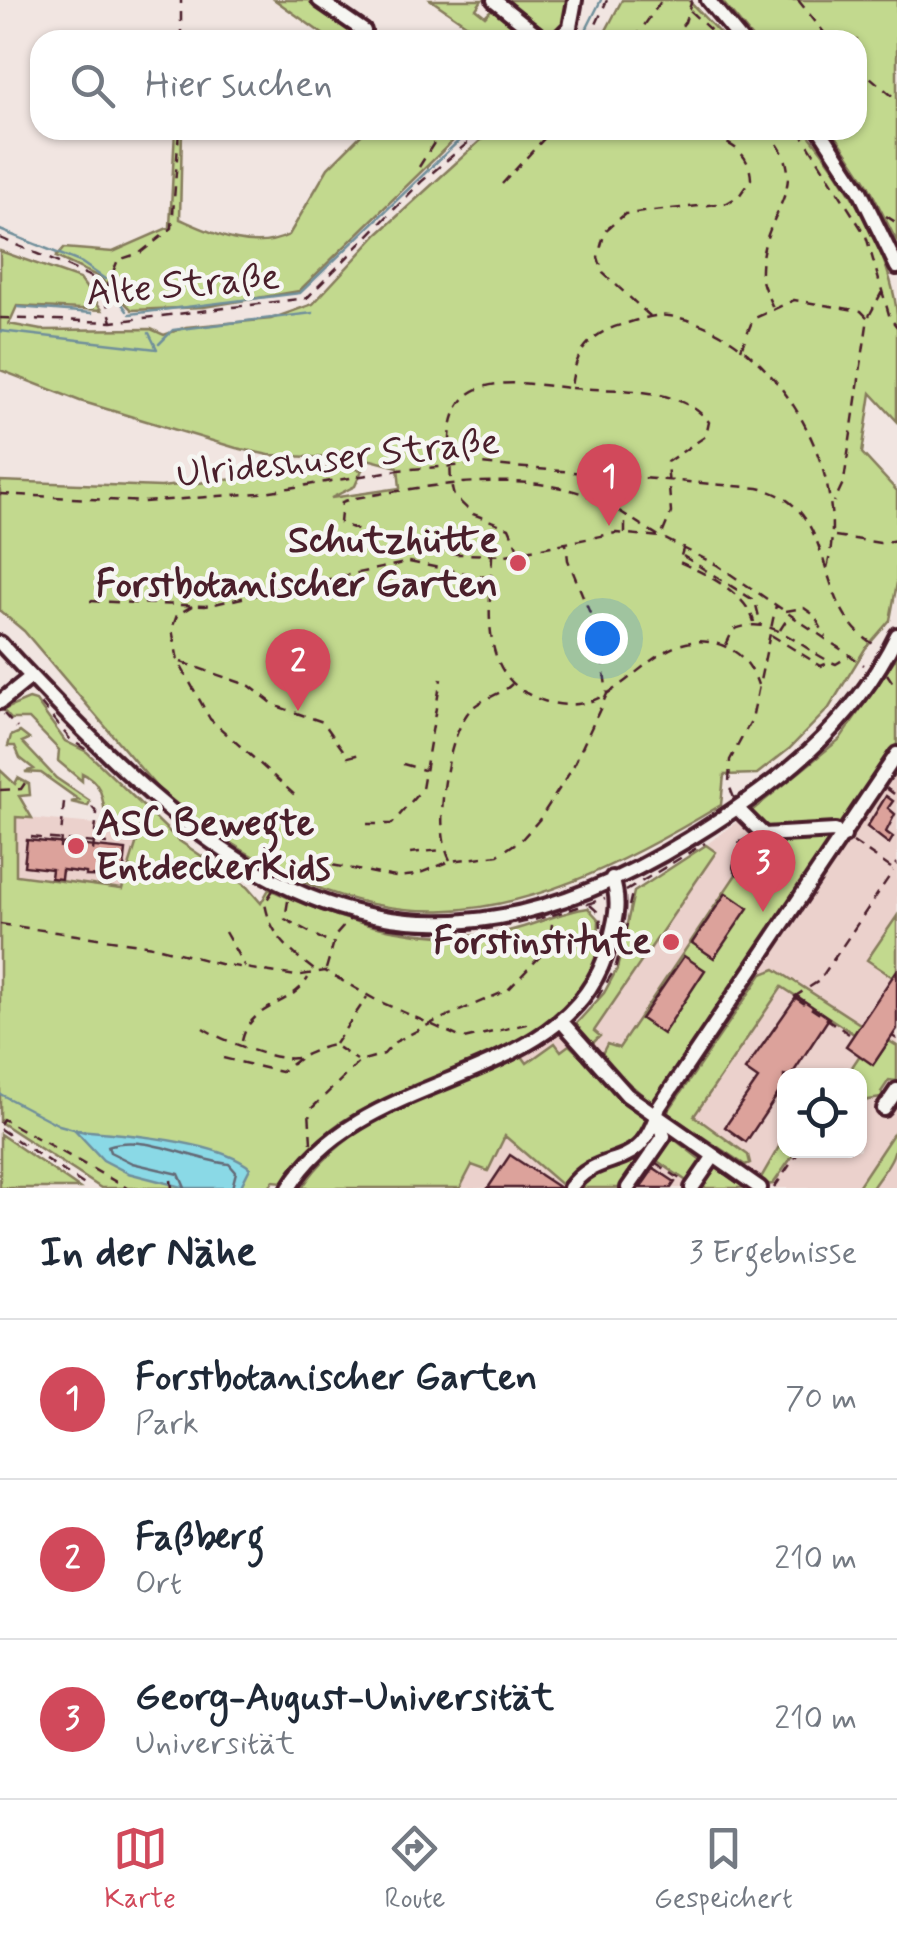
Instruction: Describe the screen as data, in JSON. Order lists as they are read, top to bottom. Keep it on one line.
{"streets":{"path":["Alte Straße","Ulrideshuser Straße"]},"places":["Schutzhütte Forstbotanischer Garten","ASC Bewegte EntdeckerKids","Forstinstitute"],"page":{"search":"Hier suchen","pins":["1","2","3"],"heading":["In der Nähe","3 Ergebnisse"],"list":[{"mark":"1","name":"Forstbotanischer Garten","note":"Park","value":"70 m"},{"mark":"2","name":"Faßberg","note":"Ort","value":"210 m"},{"mark":"3","name":"Georg-August-Universität","note":"Universität","value":"210 m"}],"nav":["Karte","Route","Gespeichert"]}}
